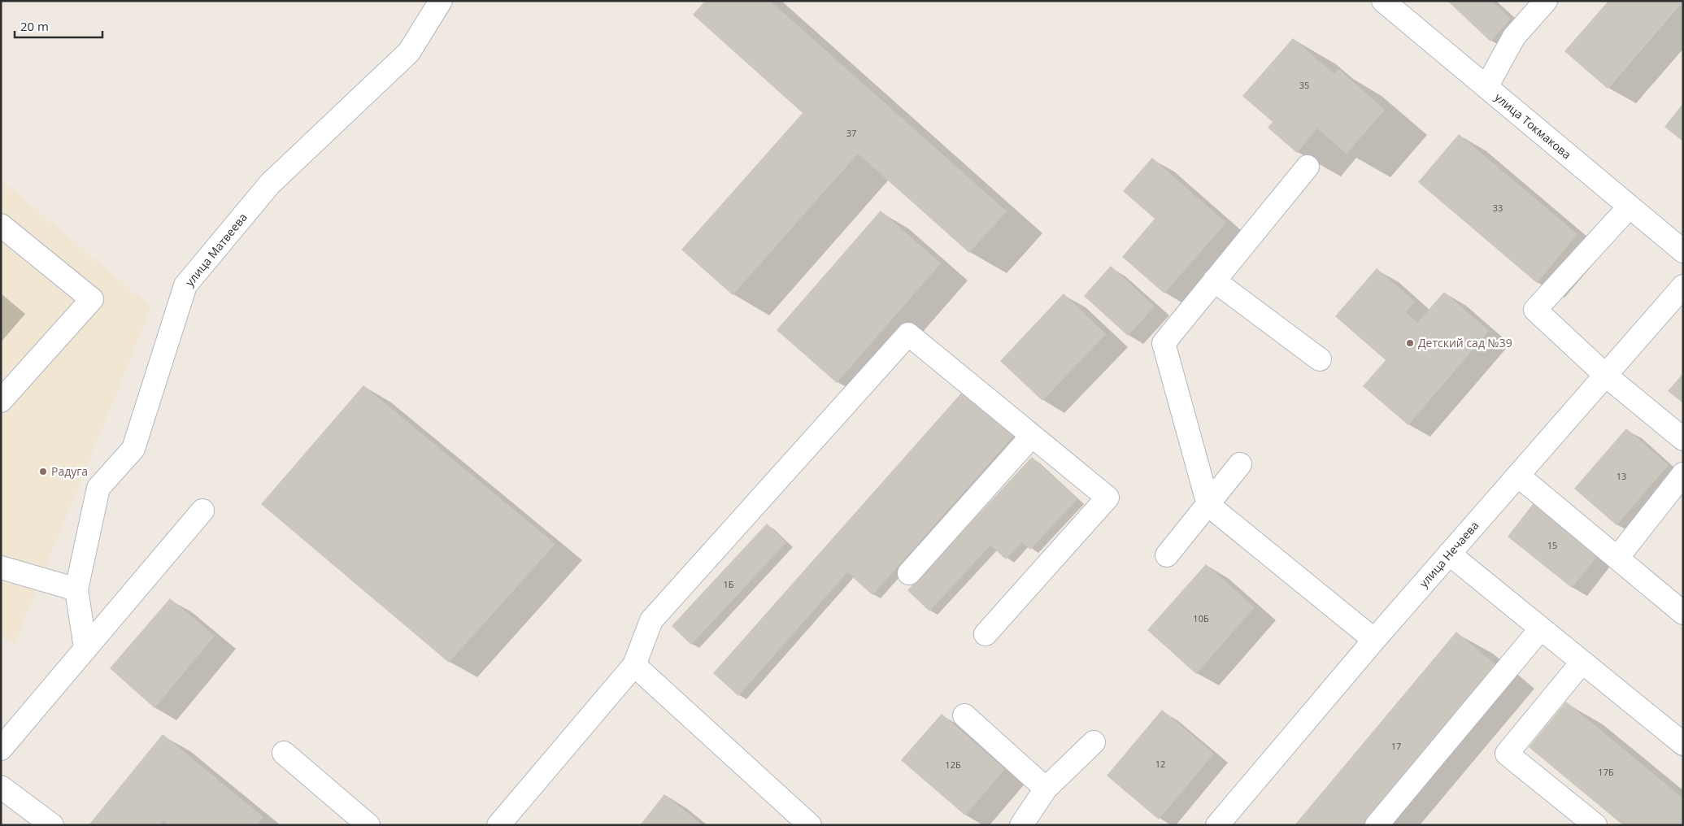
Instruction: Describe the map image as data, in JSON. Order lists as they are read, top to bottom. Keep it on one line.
{"streets":{"street":["улица Токмакова","улица Матвеева","улица Нечаева"]},"places":["Детский сад №39","Радуга"],"house_numbers":["35","37","33","13","15","1Б","10Б","17","12","12Б","17Б"],"scale_bar":"20 m"}
